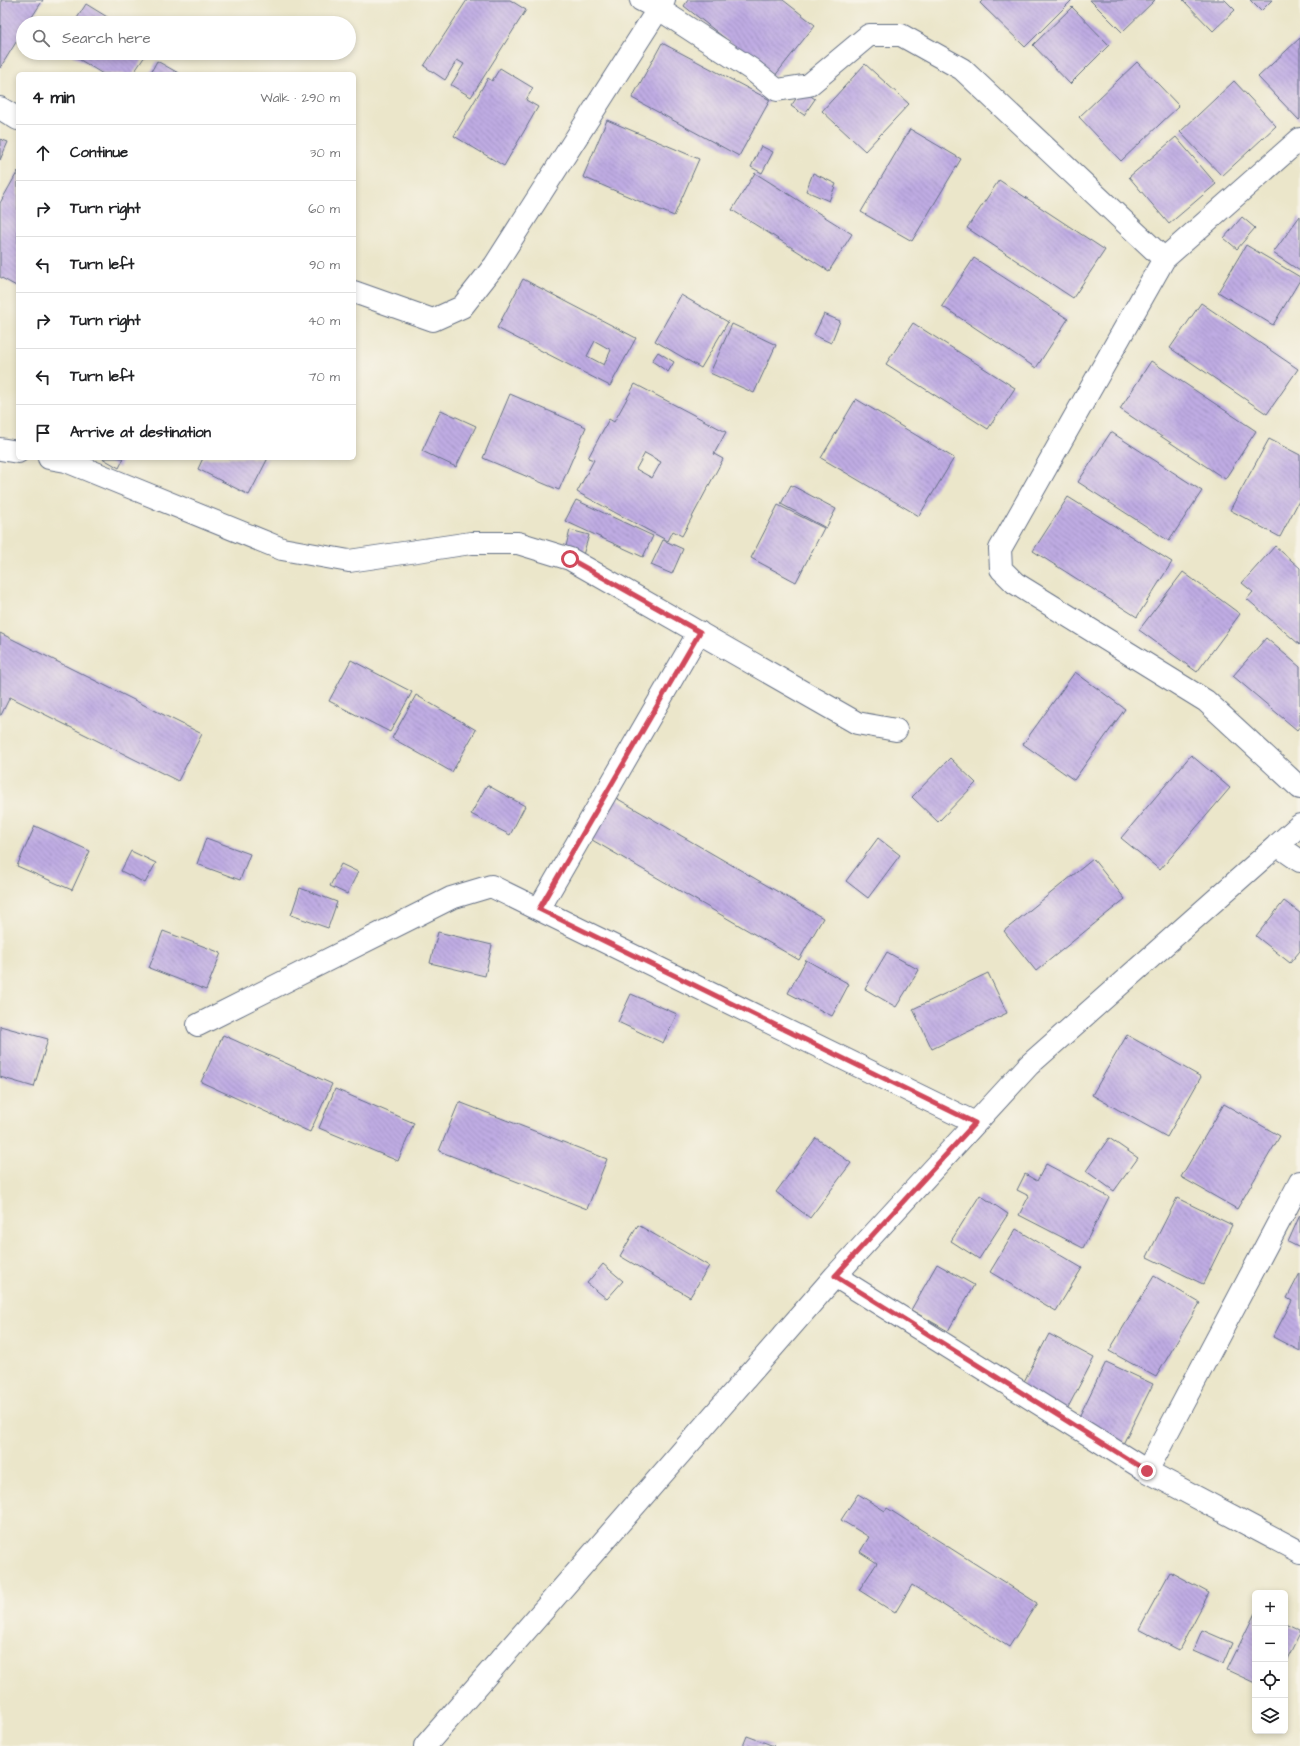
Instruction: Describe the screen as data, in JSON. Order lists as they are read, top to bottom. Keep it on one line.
{"page":{"search":"Search here","heading":["4 min","Walk · 290 m"],"list":[["Continue","30 m"],["Turn right","60 m"],["Turn left","90 m"],["Turn right","40 m"],["Turn left","70 m"],"Arrive at destination"],"map_buttons":["+","−"]}}
